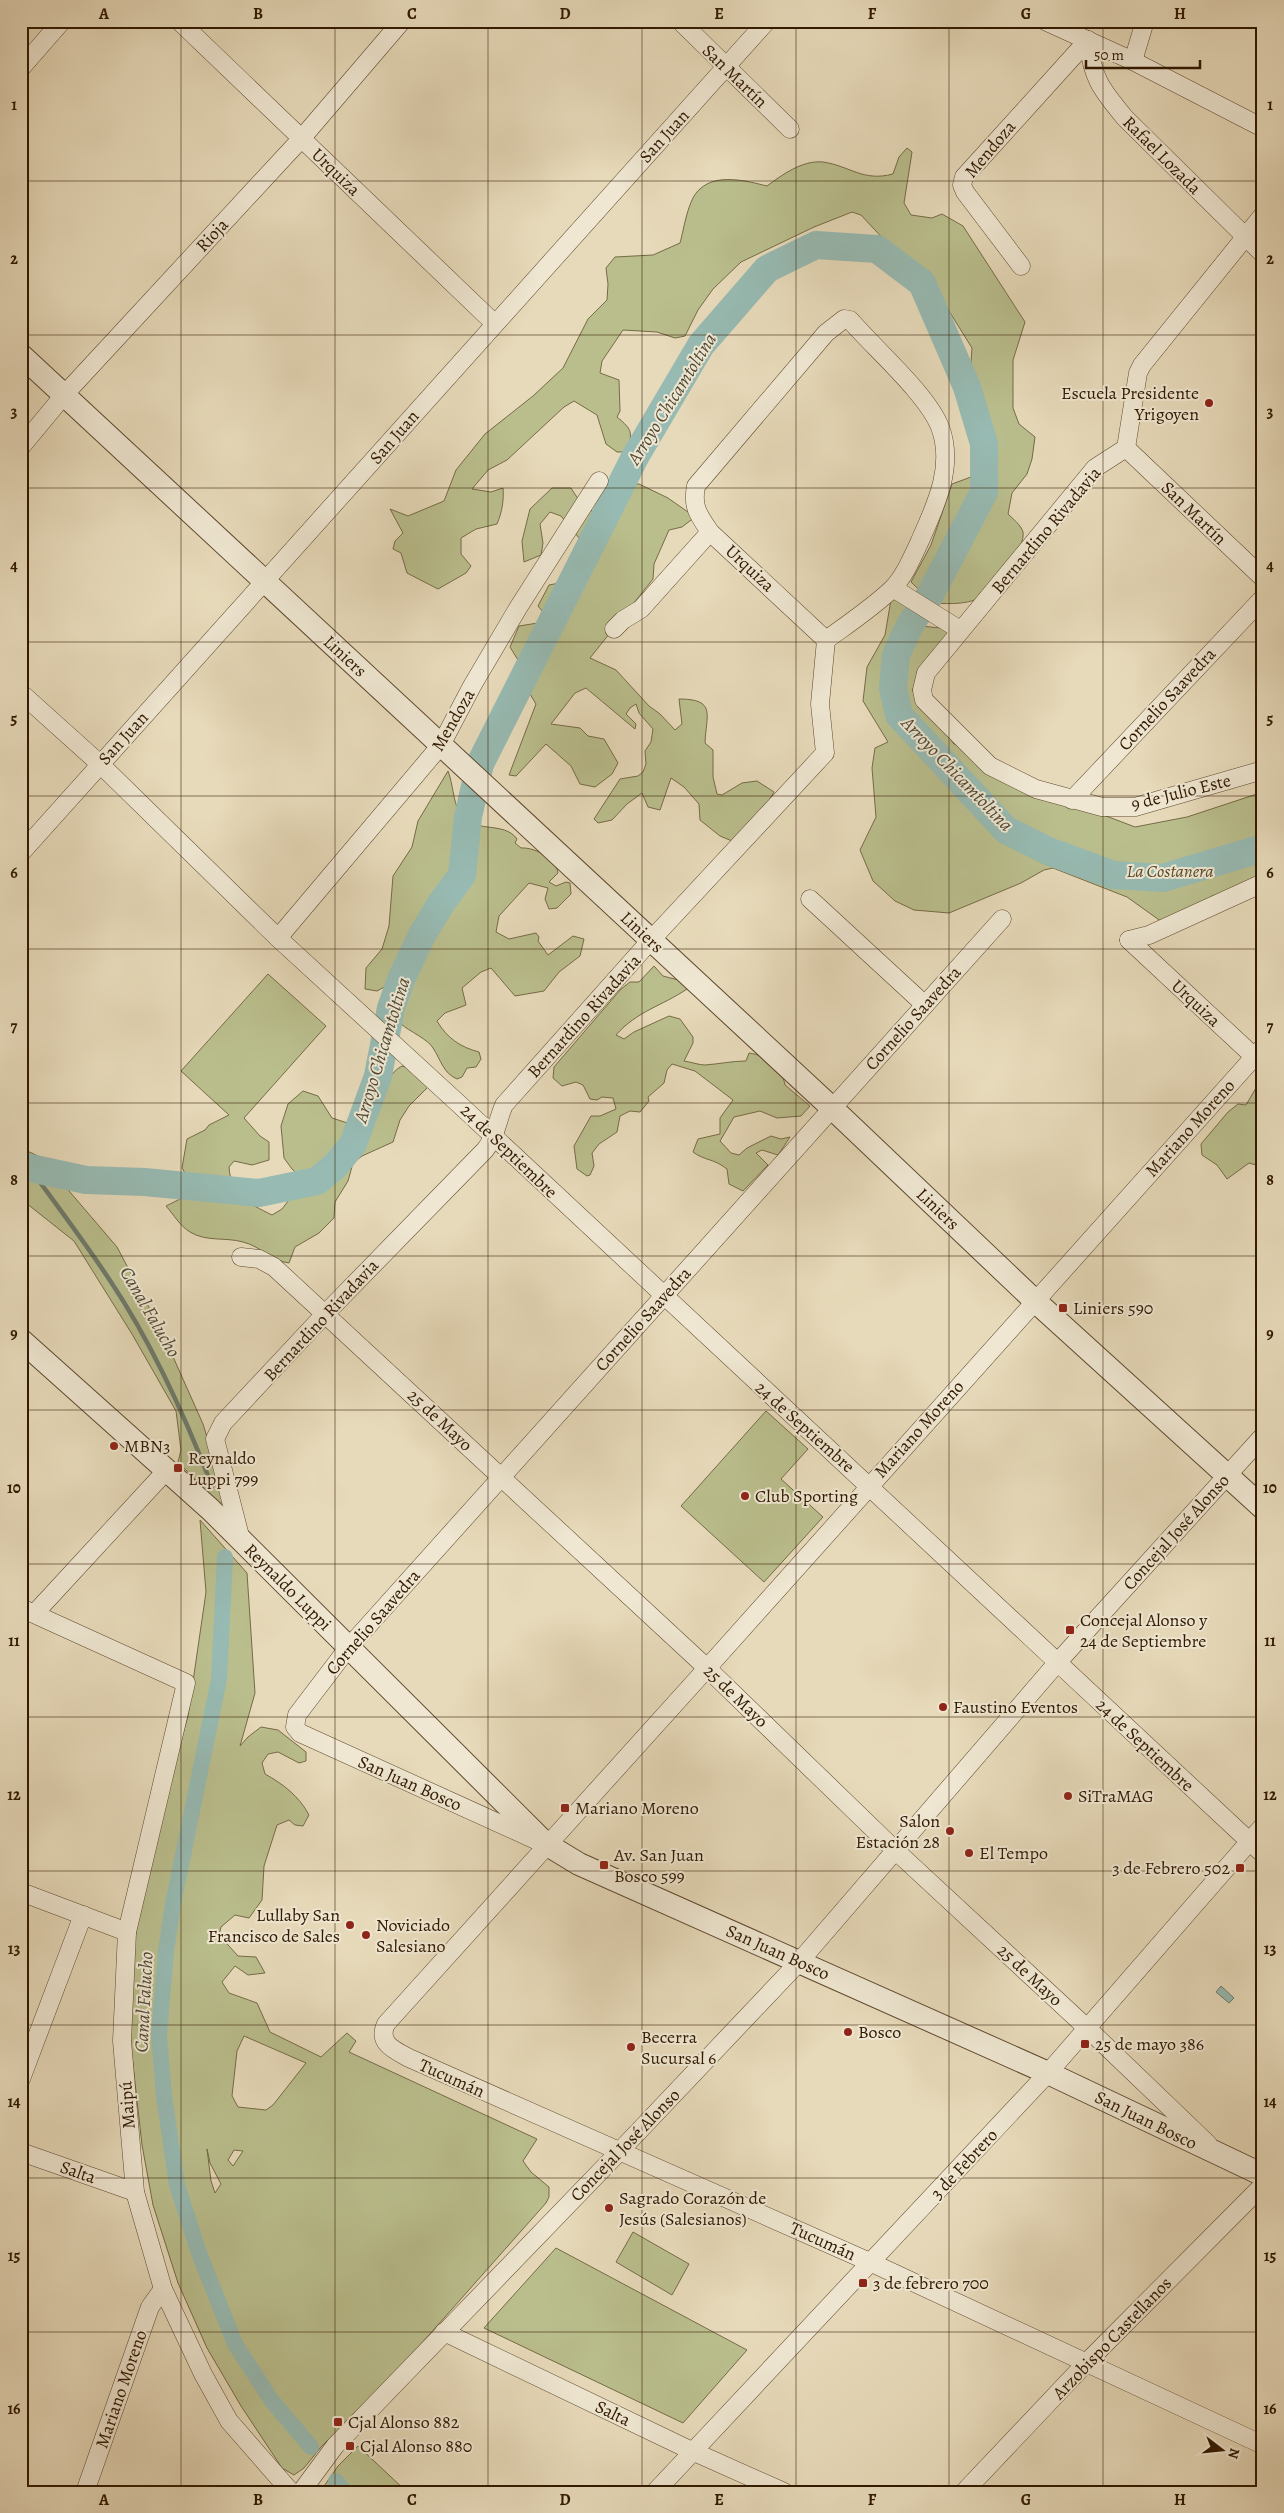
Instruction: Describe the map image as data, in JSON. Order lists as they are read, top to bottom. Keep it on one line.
{"streets":{"street":["San Martín","San Juan","Mendoza","Rafael Lozada","Urquiza","Rioja","Bernardino Rivadavia","Liniers","Cornelio Saavedra","9 de Julio Este","Mariano Moreno","24 de Septiembre","25 de Mayo","Concejal José Alonso","Reynaldo Luppi","San Juan Bosco","Tucumán","Maipú","3 de Febrero","Salta","Arzobispo Castellanos"]},"crossings":[["San Martín","San Juan"],["San Martín","Bernardino Rivadavia"],["San Juan","Urquiza"],["San Juan","Liniers"],["San Juan","24 de Septiembre"],["Mendoza","Rafael Lozada"],["Mendoza","Liniers"],["Mendoza","24 de Septiembre"],["Urquiza","Rioja"],["Urquiza","Bernardino Rivadavia"],["Urquiza","Mariano Moreno"],["Rioja","Liniers"],["Bernardino Rivadavia","Liniers"],["Bernardino Rivadavia","9 de Julio Este"],["Bernardino Rivadavia","24 de Septiembre"],["Bernardino Rivadavia","25 de Mayo"],["Bernardino Rivadavia","Reynaldo Luppi"],["Liniers","Cornelio Saavedra"],["Liniers","Mariano Moreno"],["Liniers","Concejal José Alonso"],["Cornelio Saavedra","9 de Julio Este"],["Cornelio Saavedra","24 de Septiembre"],["Cornelio Saavedra","25 de Mayo"],["Cornelio Saavedra","Reynaldo Luppi"],["Cornelio Saavedra","San Juan Bosco"],["Mariano Moreno","24 de Septiembre"],["Mariano Moreno","25 de Mayo"],["Mariano Moreno","Reynaldo Luppi"],["Mariano Moreno","San Juan Bosco"],["Mariano Moreno","Tucumán"],["Mariano Moreno","Maipú"],["24 de Septiembre","Concejal José Alonso"],["24 de Septiembre","3 de Febrero"],["25 de Mayo","Concejal José Alonso"],["25 de Mayo","San Juan Bosco"],["25 de Mayo","3 de Febrero"],["Concejal José Alonso","San Juan Bosco"],["Concejal José Alonso","Tucumán"],["Concejal José Alonso","Salta"],["Reynaldo Luppi","San Juan Bosco"],["San Juan Bosco","3 de Febrero"],["Tucumán","3 de Febrero"],["Tucumán","Arzobispo Castellanos"],["Maipú","Salta"],["3 de Febrero","Salta"]],"water":["Arroyo Chicamtoltina","Canal Falucho"],"parks":["La Costanera"],"places":{"other":["Escuela Presidente Yrigoyen","MBN3","Club Sporting","Faustino Eventos","SiTraMAG","Salon Estación 28","El Tempo","Lullaby San Francisco de Sales","Noviciado Salesiano","Bosco","Becerra Sucursal 6","Sagrado Corazón de Jesús (Salesianos)"],"transit":["Liniers 590","Reynaldo Luppi 799","Concejal Alonso y 24 de Septiembre","Mariano Moreno","Av. San Juan Bosco 599","3 de Febrero 502","25 de mayo 386","3 de febrero 700","Cjal Alonso 882","Cjal Alonso 880"]},"scale_bar":"50 m","north":"right","grid":{"columns":["A","B","C","D","E","F","G","H"],"rows":["1","2","3","4","5","6","7","8","9","10","11","12","13","14","15","16"]}}
